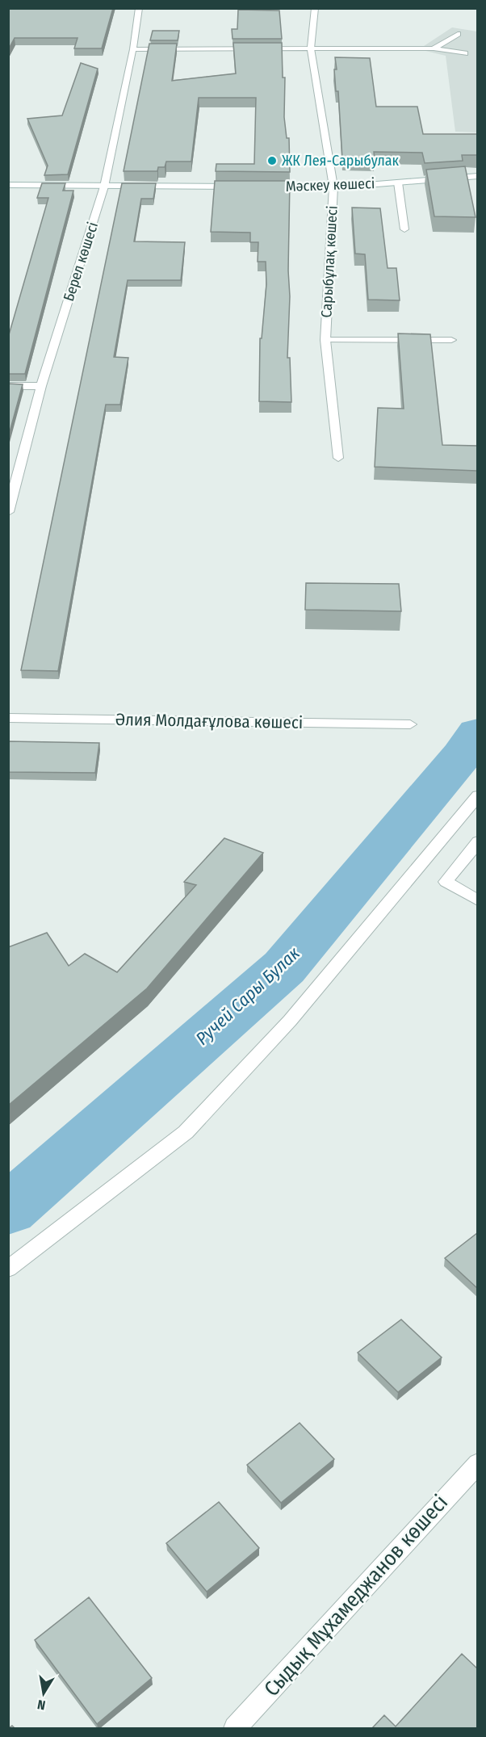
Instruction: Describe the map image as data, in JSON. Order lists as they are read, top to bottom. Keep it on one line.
{"streets":{"street":["Мәскеу көшесі","Берел көшесі","Сарыбұлақ көшесі","Әлия Молдағұлова көшесі","Сыдық Мұхамеджанов көшесі"]},"crossings":[["Мәскеу көшесі","Сарыбұлақ көшесі"]],"water":["Ручей Сары Булак"],"places":["ЖК Лея-Сарыбулак"],"north":"bottom"}
